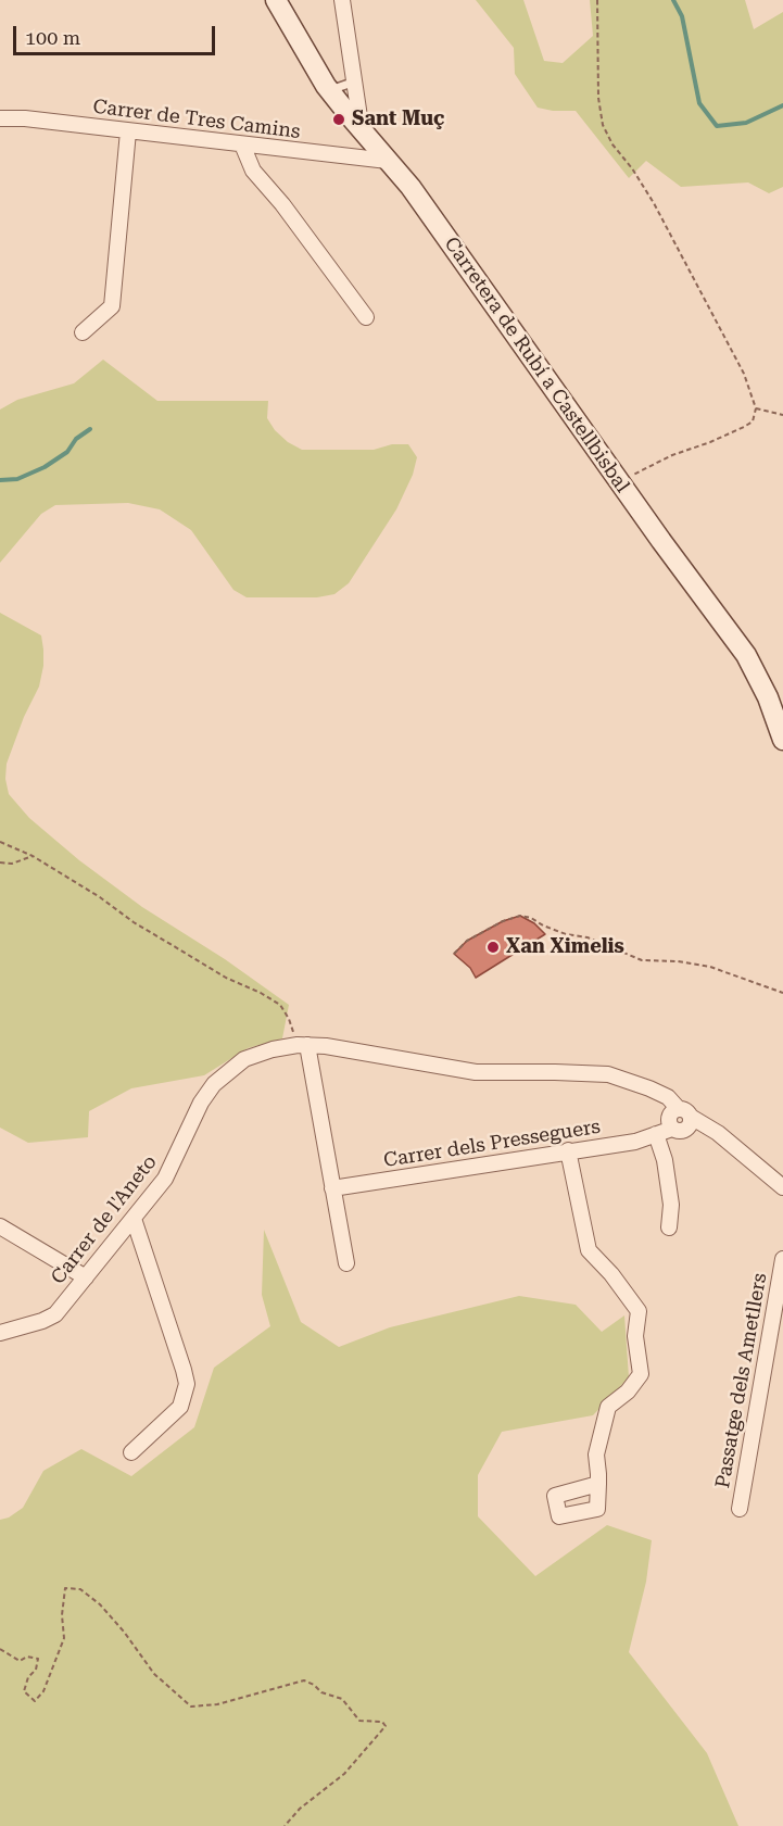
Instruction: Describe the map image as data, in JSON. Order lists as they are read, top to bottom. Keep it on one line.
{"streets":{"street":["Carrer de Tres Camins","Carretera de Rubí a Castellbisbal","Carrer dels Presseguers","Carrer de l'Aneto","Passatge dels Ametllers"]},"crossings":[["Carrer de Tres Camins","Carretera de Rubí a Castellbisbal"]],"places":["Sant Muç","Xan Ximelis"],"scale_bar":"100 m"}
